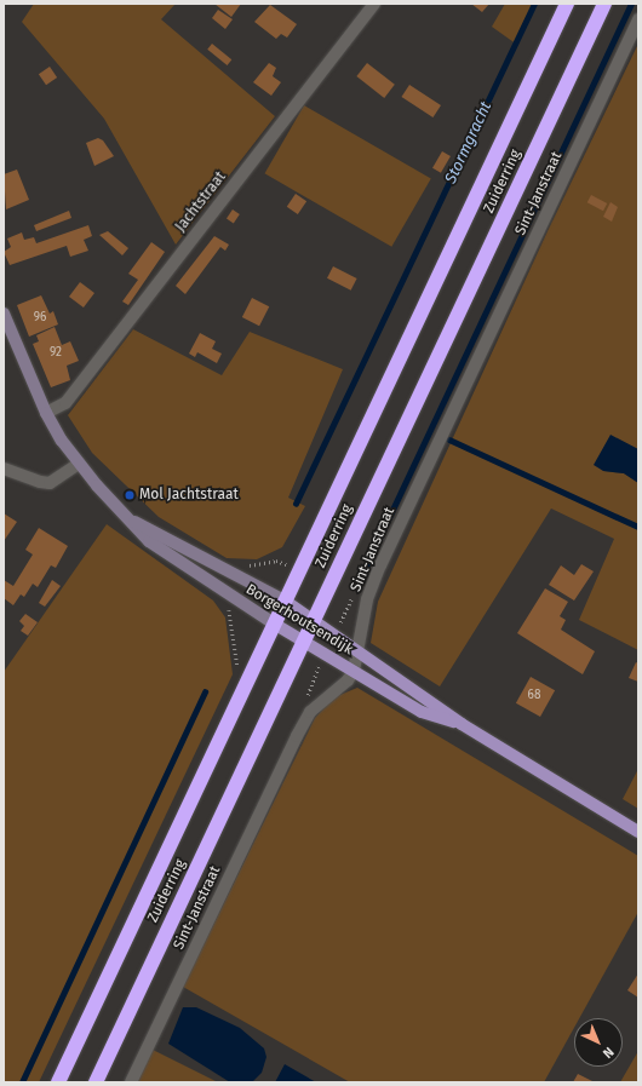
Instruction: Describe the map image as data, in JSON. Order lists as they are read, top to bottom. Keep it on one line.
{"streets":{"highway":["Zuiderring"],"main road":["Borgerhoutsendijk"],"street":["Sint-Janstraat","Jachtstraat"]},"crossings":[["Zuiderring","Borgerhoutsendijk"],["Sint-Janstraat","Borgerhoutsendijk"],["Jachtstraat","Borgerhoutsendijk"]],"water":["Stormgracht"],"places":["Mol Jachtstraat"],"house_numbers":["96","92","68"],"north":"bottom right"}
